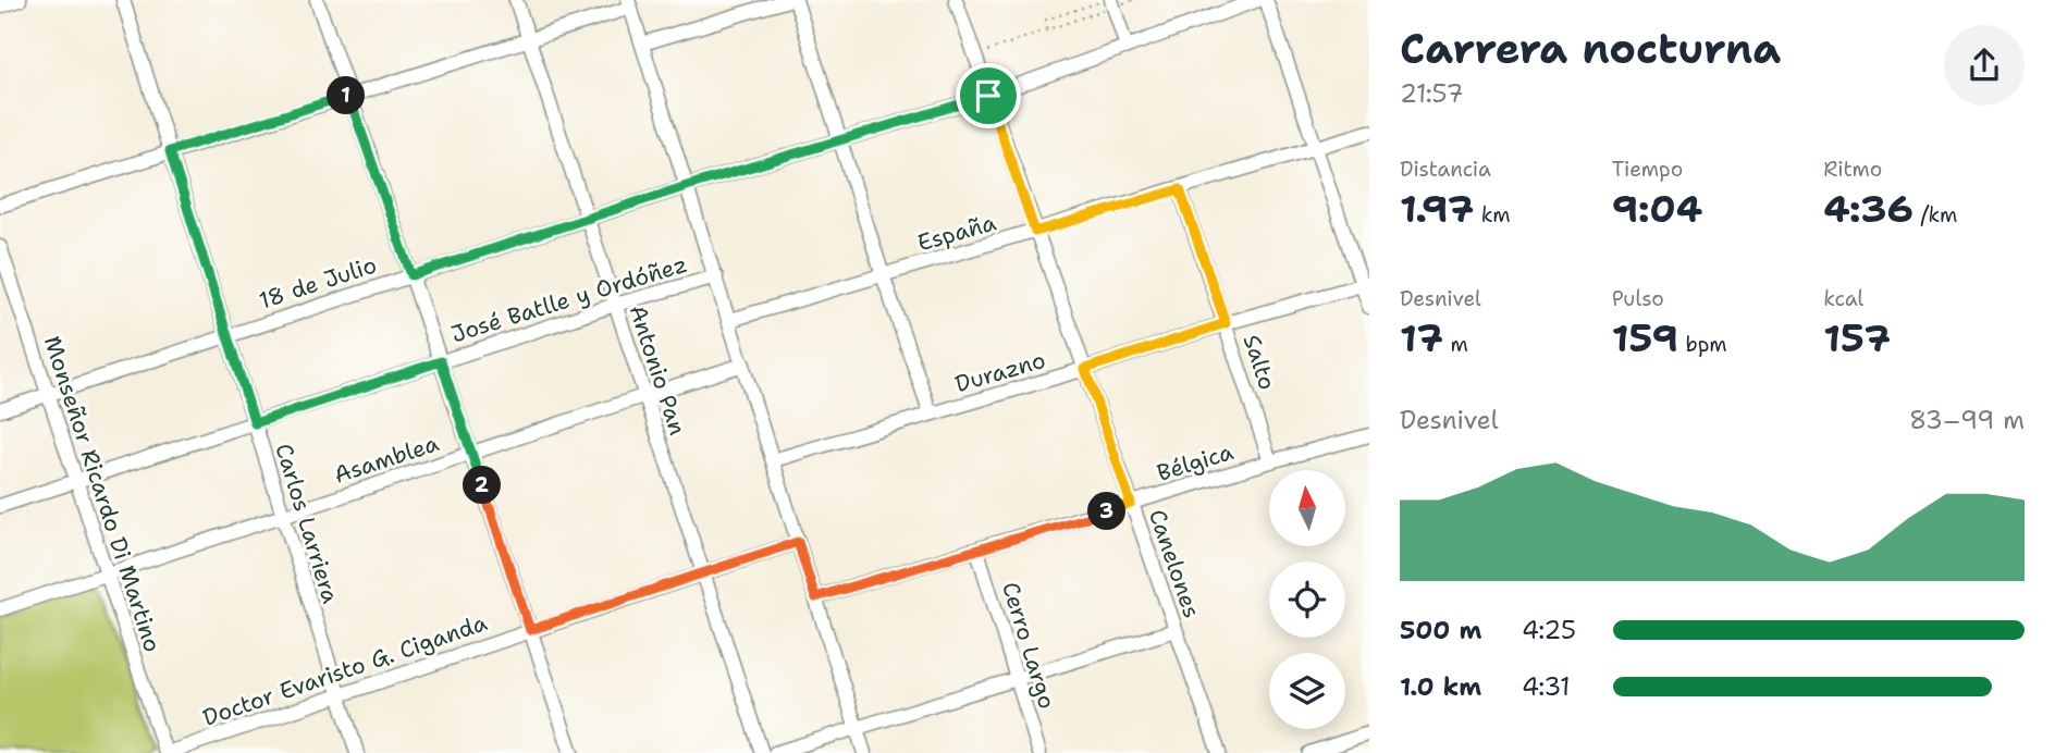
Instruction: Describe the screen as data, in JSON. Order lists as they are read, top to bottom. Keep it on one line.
{"streets":{"street":["España","18 de Julio","José Batlle y Ordóñez","Salto","Antonio Pan","Durazno","Asamblea","Bélgica","Monseñor Ricardo Di Martino","Carlos Larriera","Canelones","Cerro Largo","Doctor Evaristo G. Ciganda"]},"crossings":[["España","Salto"],["España","Canelones"],["18 de Julio","Antonio Pan"],["18 de Julio","Monseñor Ricardo Di Martino"],["18 de Julio","Carlos Larriera"],["18 de Julio","Canelones"],["José Batlle y Ordóñez","Antonio Pan"],["José Batlle y Ordóñez","Monseñor Ricardo Di Martino"],["José Batlle y Ordóñez","Carlos Larriera"],["Salto","Durazno"],["Salto","Bélgica"],["Antonio Pan","Asamblea"],["Antonio Pan","Doctor Evaristo G. Ciganda"],["Durazno","Canelones"],["Asamblea","Monseñor Ricardo Di Martino"],["Asamblea","Carlos Larriera"],["Bélgica","Canelones"],["Bélgica","Cerro Largo"],["Monseñor Ricardo Di Martino","Doctor Evaristo G. Ciganda"],["Carlos Larriera","Doctor Evaristo G. Ciganda"]],"north":"top","page":{"heading":["Carrera nocturna","21:57"],"pins":["1","2","3"],"stats":[["Distancia","1.97 km"],["Tiempo","9:04"],["Ritmo","4:36 /km"],["Desnivel","17 m"],["Pulso","159 bpm"],["kcal","157"]],"chart":["Desnivel","83–99 m"],"list":[{"name":"500 m","note":"4:25"},{"name":"1.0 km","note":"4:31"}]}}
